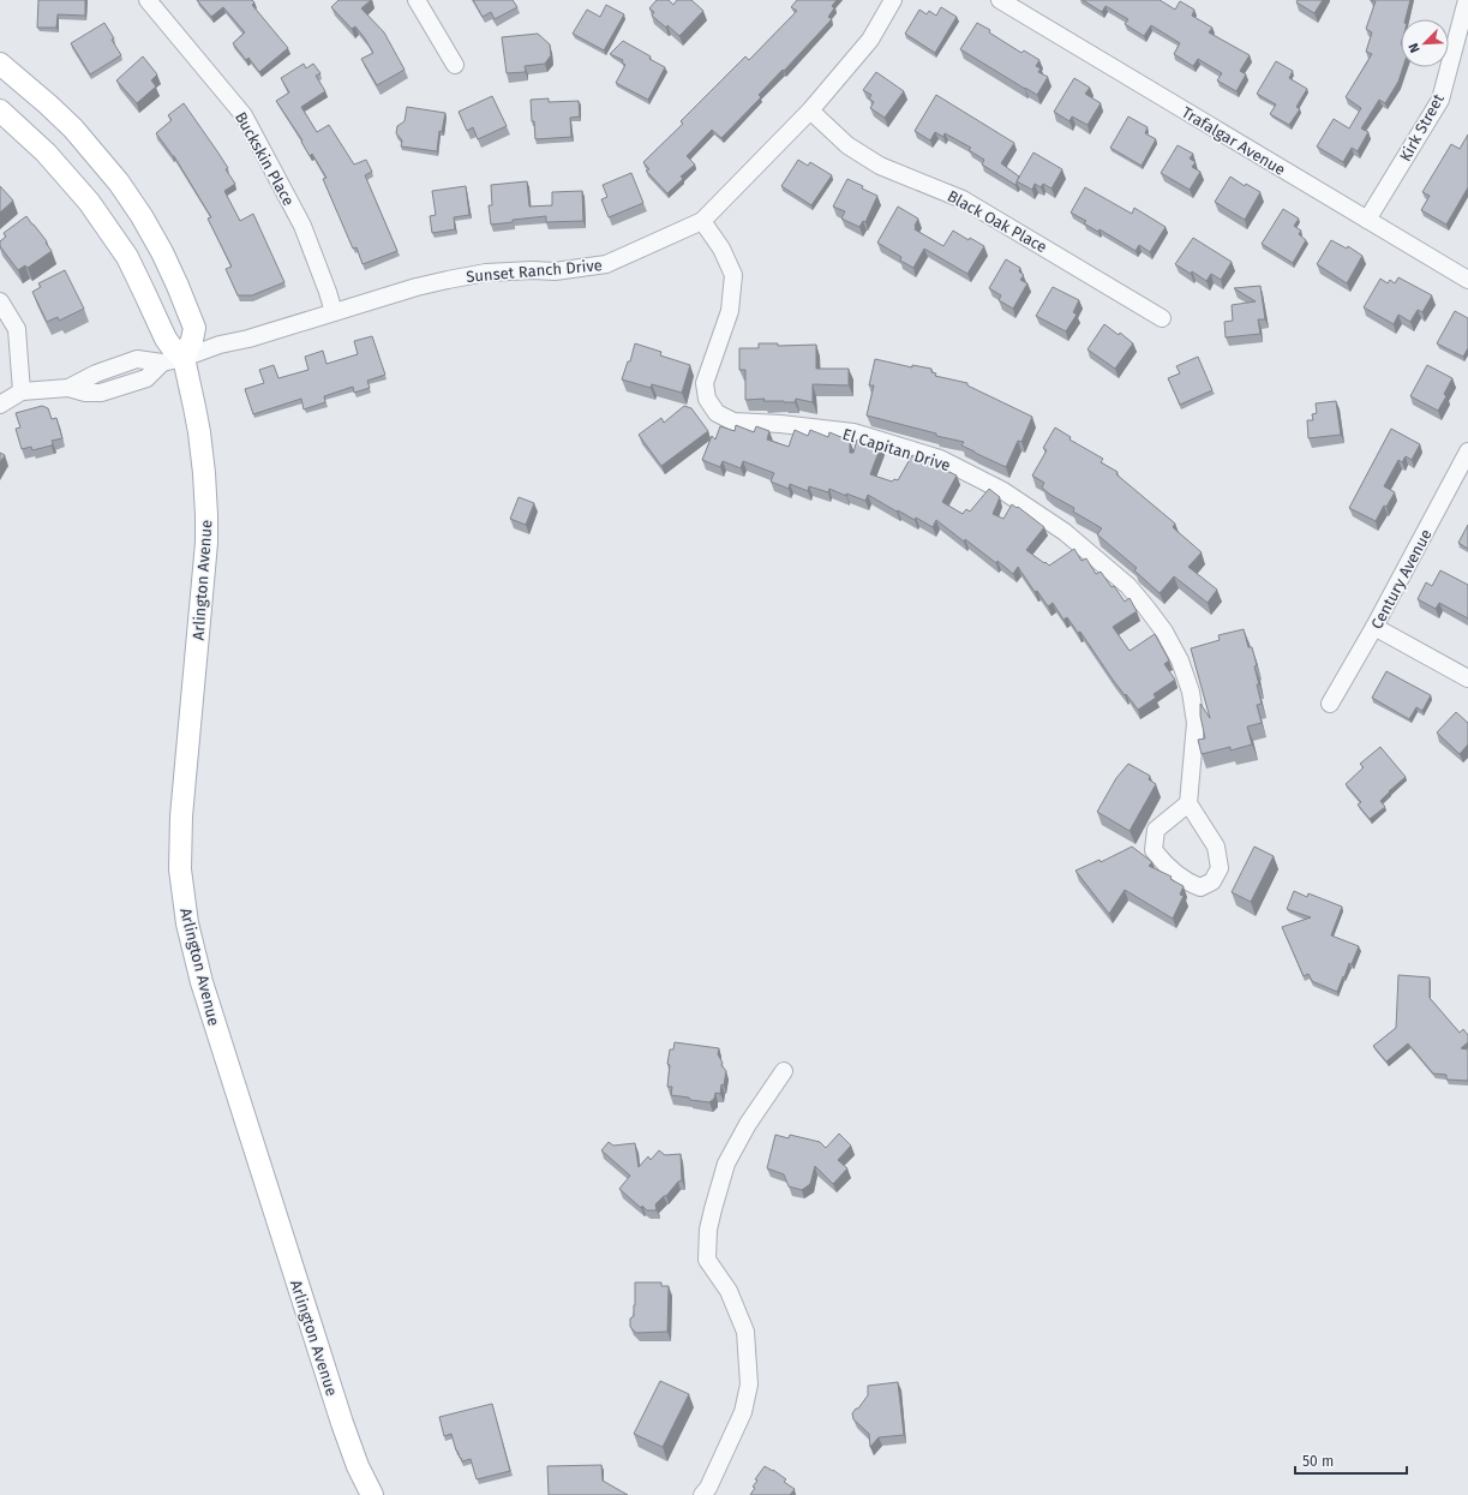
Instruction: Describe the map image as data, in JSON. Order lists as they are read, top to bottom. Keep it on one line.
{"streets":{"main road":["Arlington Avenue"],"street":["Kirk Street","Trafalgar Avenue","Buckskin Place","Black Oak Place","Sunset Ranch Drive","El Capitan Drive","Century Avenue"]},"crossings":[["Kirk Street","Trafalgar Avenue"],["Buckskin Place","Sunset Ranch Drive"],["Black Oak Place","Sunset Ranch Drive"],["Sunset Ranch Drive","El Capitan Drive"],["Sunset Ranch Drive","Arlington Avenue"]],"scale_bar":"50 m","north":"bottom left"}
